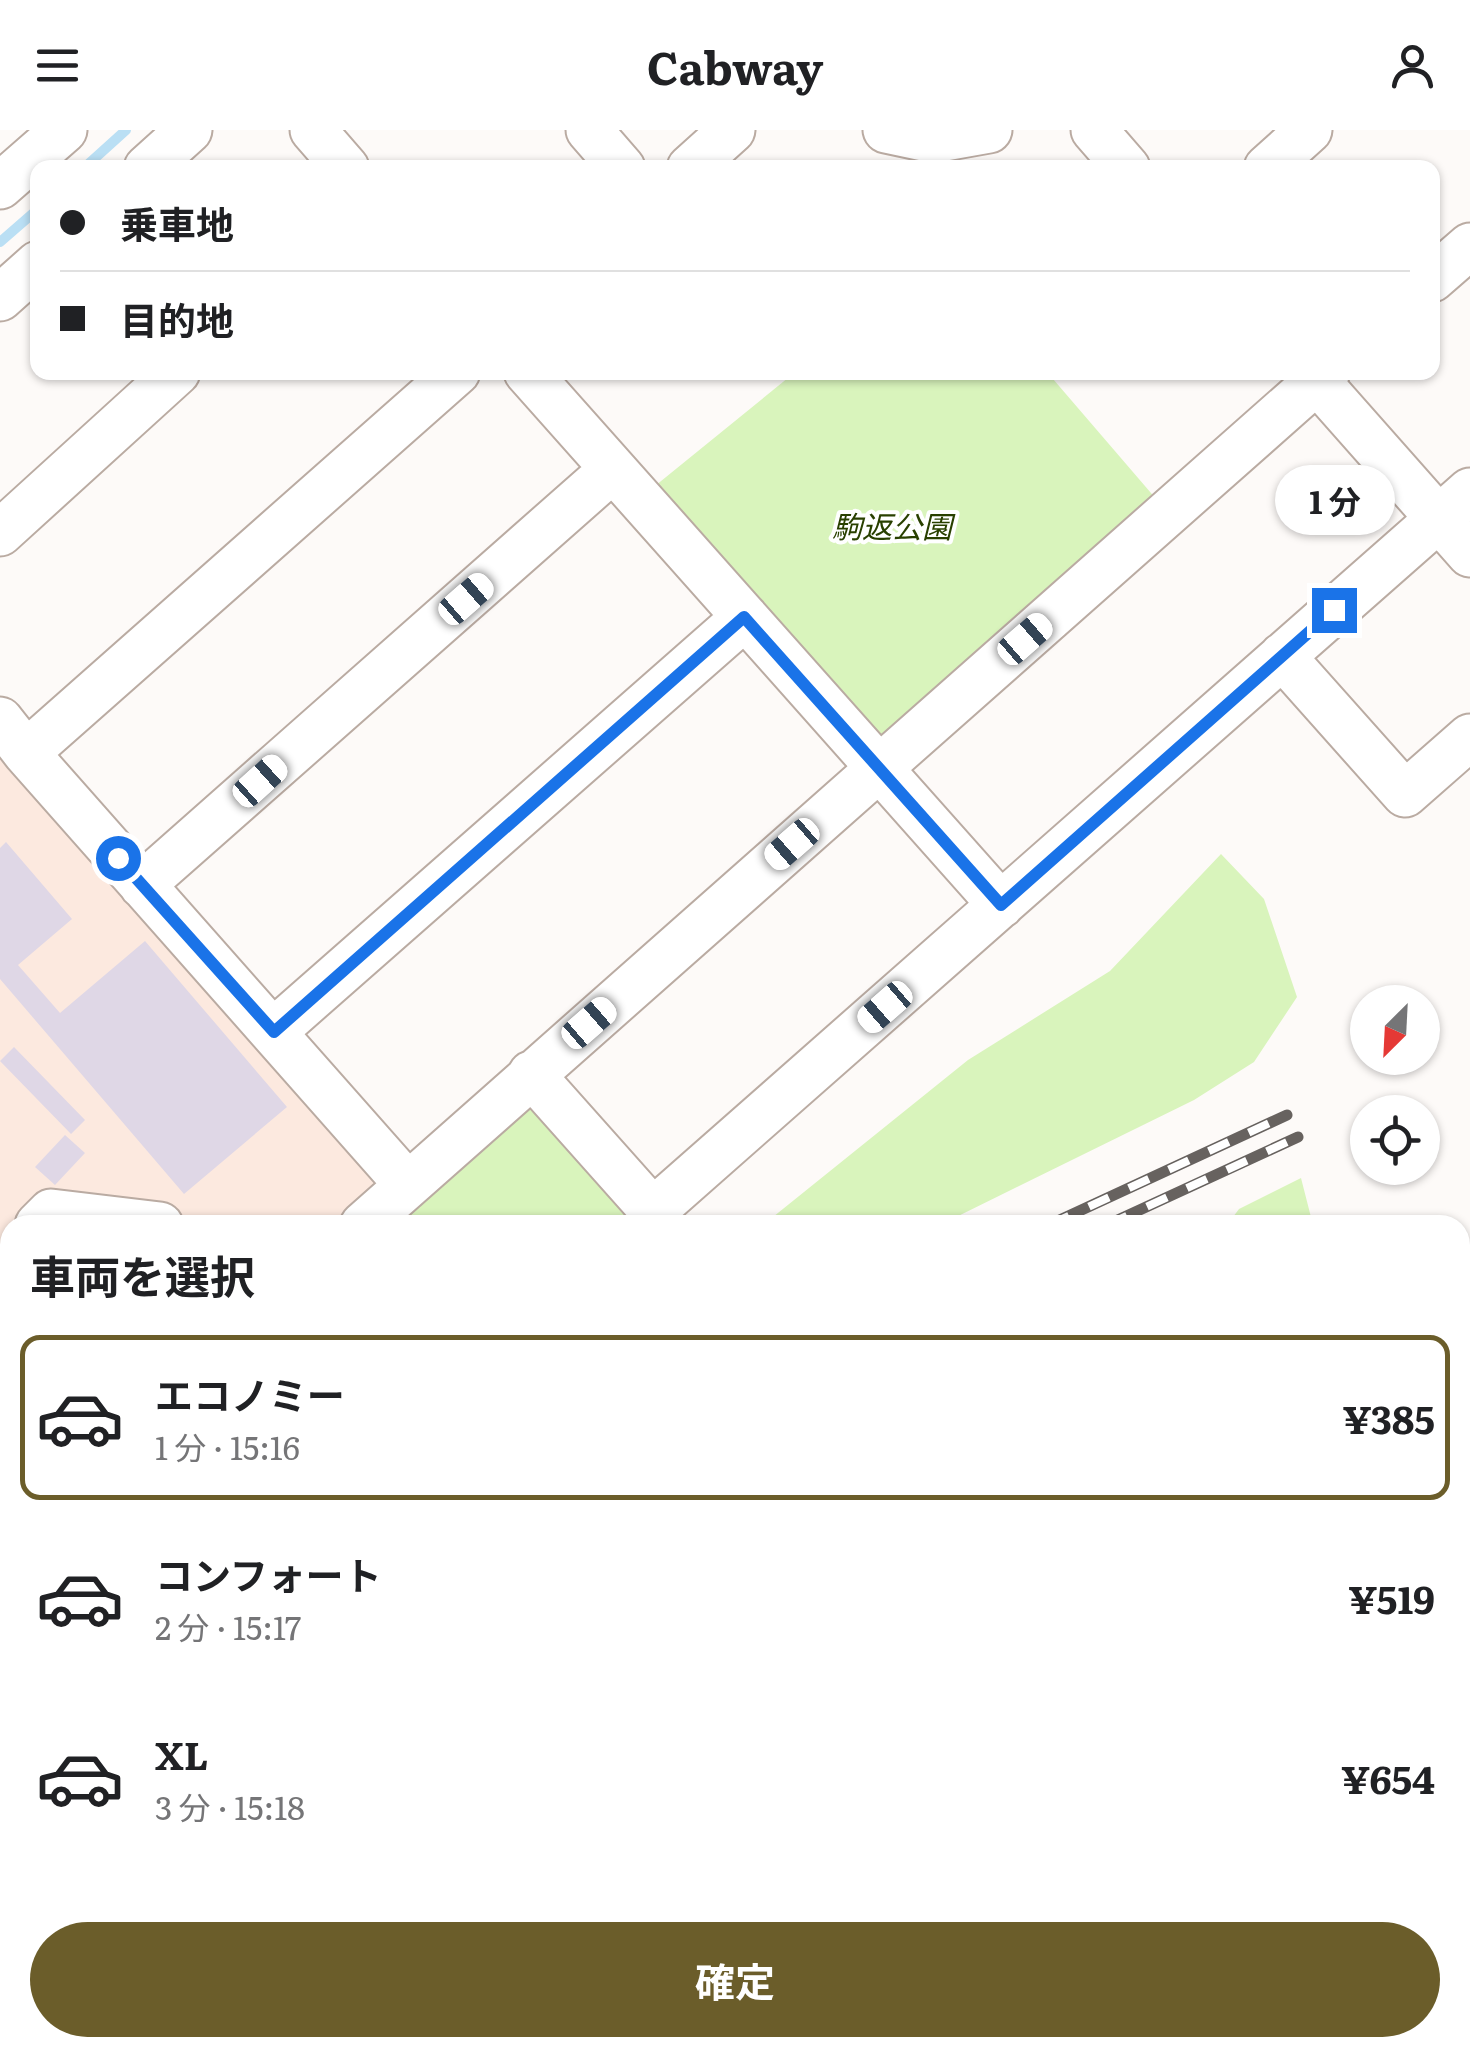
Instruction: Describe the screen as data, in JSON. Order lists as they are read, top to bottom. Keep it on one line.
{"parks":["駒返公園"],"north":"bottom left","page":{"header":"Cabway","banner":["乗車地","目的地"],"bubble":"1 分","heading":"車両を選択","list":[{"name":"エコノミー","note":"1 分 · 15:16","value":"¥385"},{"name":"コンフォート","note":"2 分 · 15:17","value":"¥519"},{"name":"XL","note":"3 分 · 15:18","value":"¥654"}],"buttons":"確定"}}
